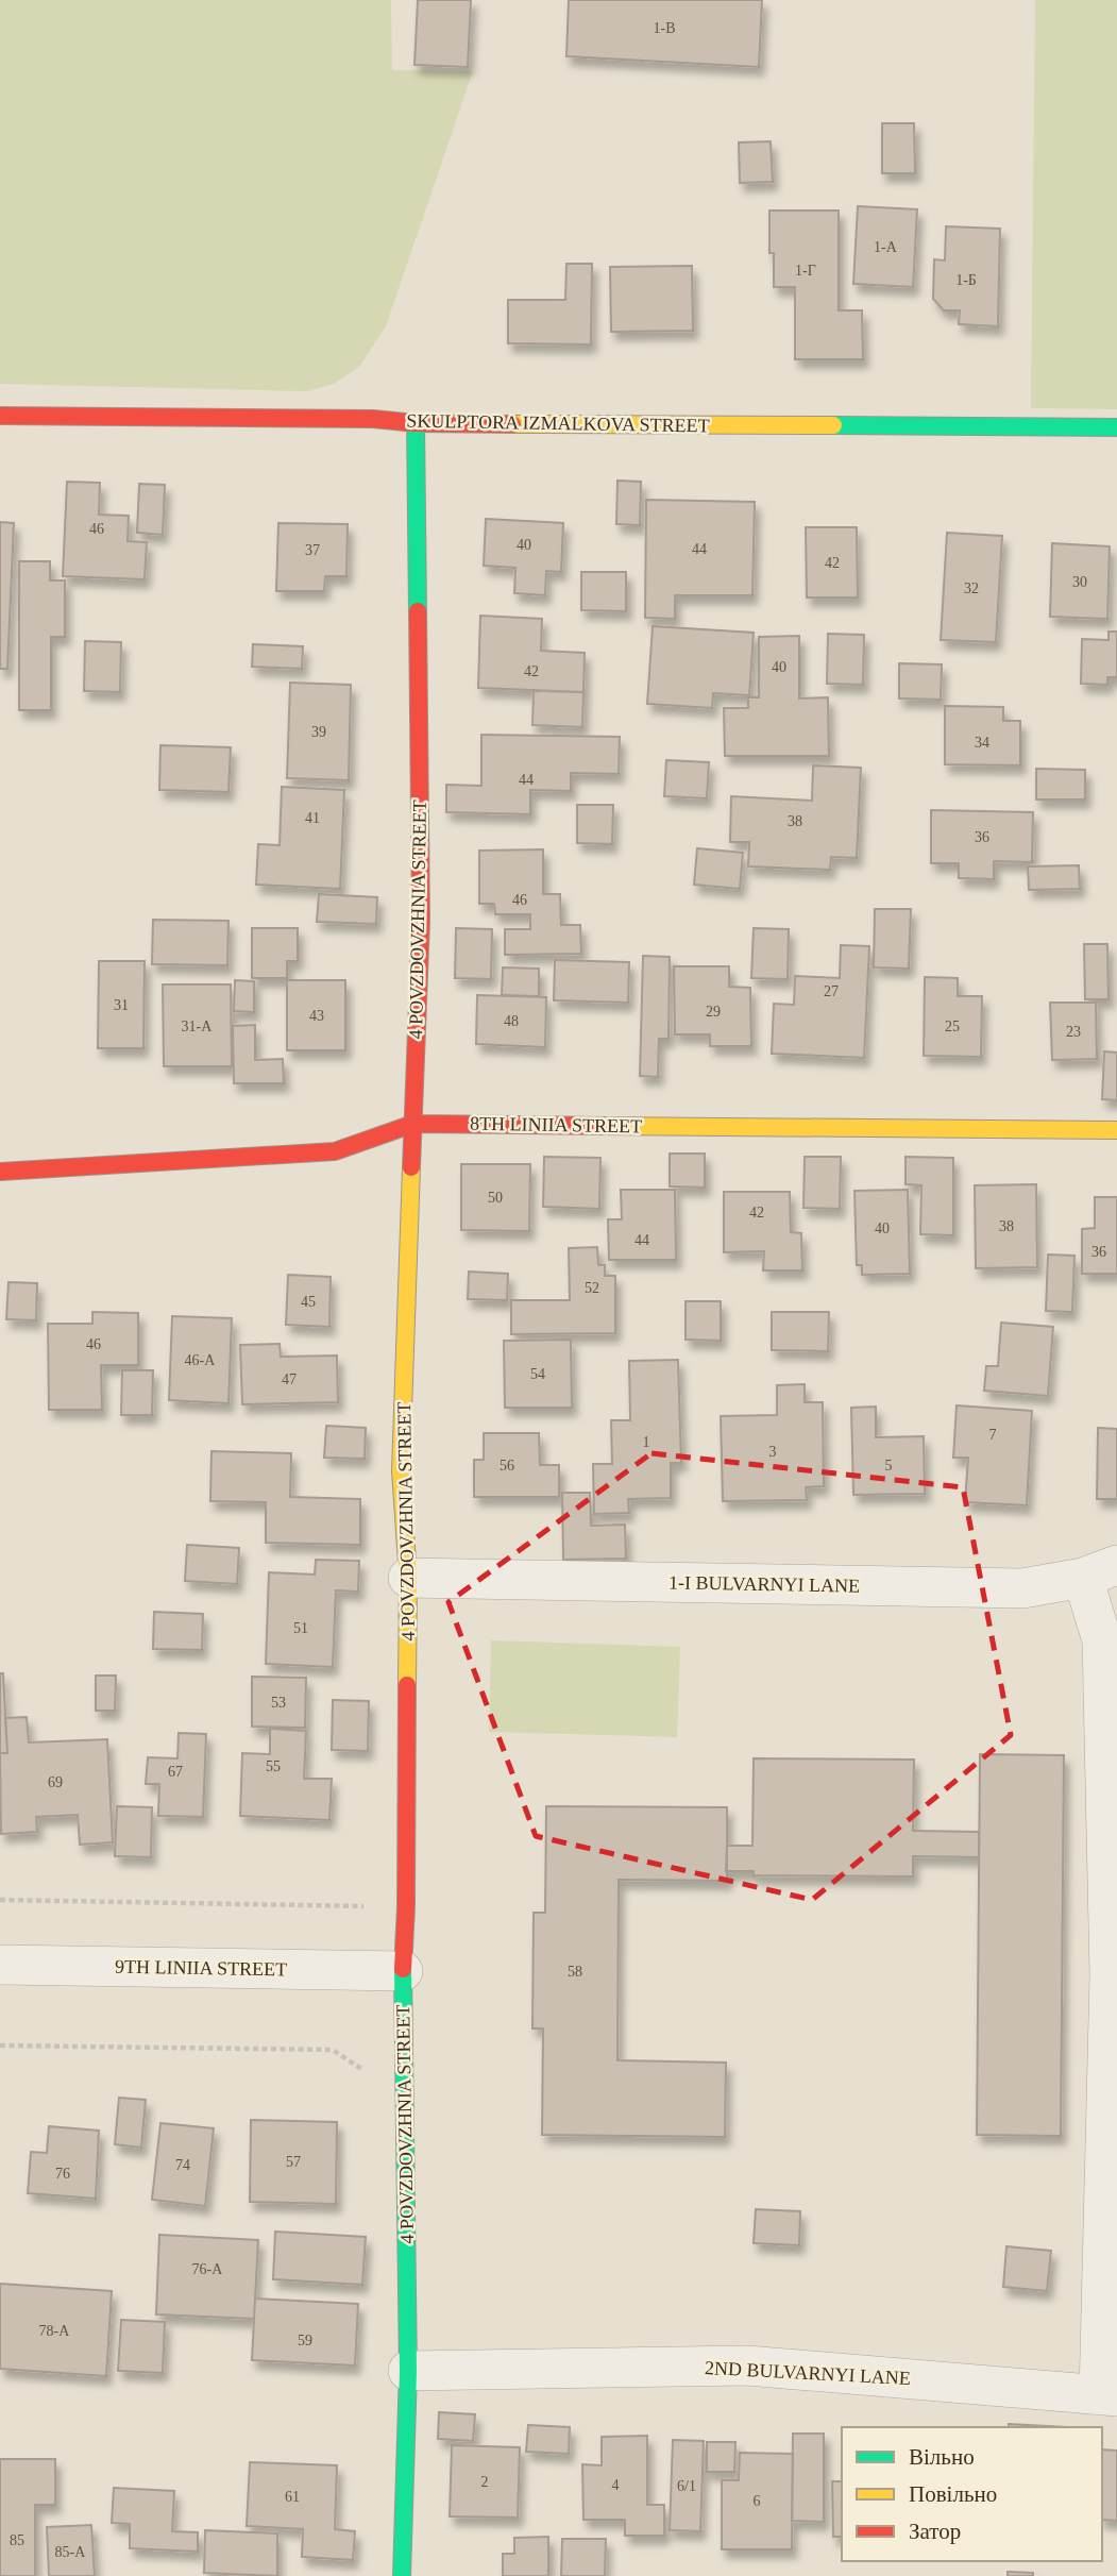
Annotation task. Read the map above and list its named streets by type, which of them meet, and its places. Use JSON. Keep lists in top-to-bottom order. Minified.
{"streets":{"street":["SKULPTORA IZMALKOVA STREET","4 POVZDOVZHNIA STREET","8TH LINIIA STREET","1-I BULVARNYI LANE","9TH LINIIA STREET","2ND BULVARNYI LANE"]},"crossings":[["SKULPTORA IZMALKOVA STREET","4 POVZDOVZHNIA STREET"],["4 POVZDOVZHNIA STREET","8TH LINIIA STREET"],["4 POVZDOVZHNIA STREET","1-I BULVARNYI LANE"],["4 POVZDOVZHNIA STREET","9TH LINIIA STREET"],["4 POVZDOVZHNIA STREET","2ND BULVARNYI LANE"]],"house_numbers":["1-В","1-А","1-Г","1-Б","46","40","44","37","42","30","32","40","42","39","34","44","41","38","36","46","27","31","29","43","48","31-А","25","23","50","42","38","40","44","36","52","45","46","46-А","54","47","7","1","3","56","5","51","53","55","67","69","58","57","74","76","76-А","78-А","59","2","4","6/1","61","6","85","85-А"],"legend":["Вільно","Повільно","Затор"]}
